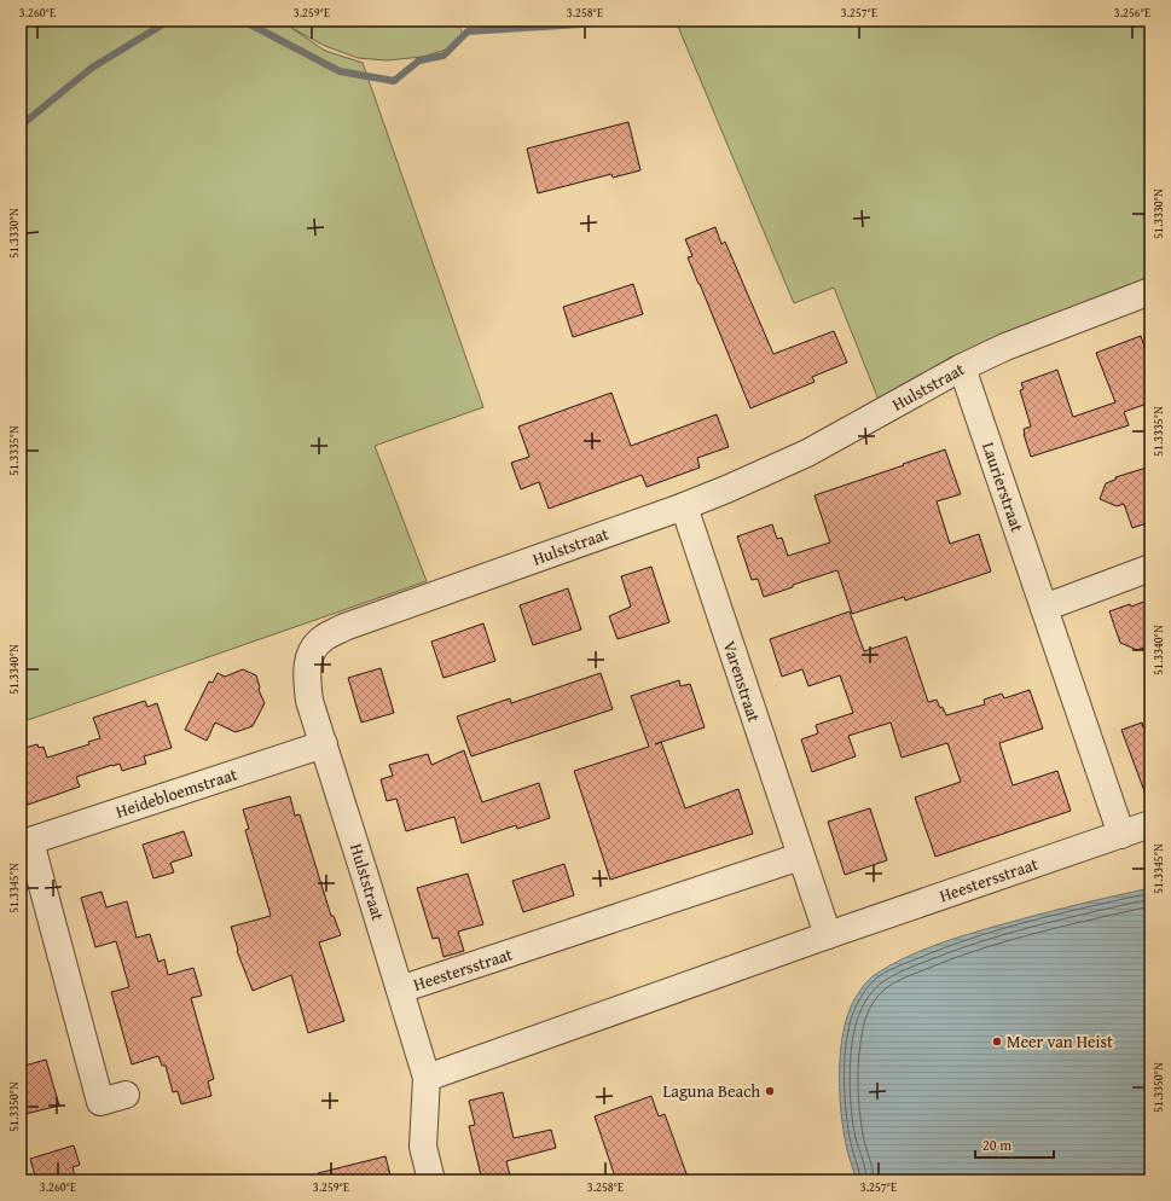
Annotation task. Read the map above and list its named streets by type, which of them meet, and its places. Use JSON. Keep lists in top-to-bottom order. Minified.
{"streets":{"street":["Hulststraat","Laurierstraat","Varenstraat","Heidebloemstraat","Heestersstraat"]},"crossings":[["Hulststraat","Laurierstraat"],["Hulststraat","Varenstraat"],["Hulststraat","Heidebloemstraat"],["Hulststraat","Heestersstraat"],["Laurierstraat","Heestersstraat"],["Varenstraat","Heestersstraat"]],"places":["Meer van Heist","Laguna Beach"],"scale_bar":"20 m","coordinates":["3.260°E","3.259°E","3.258°E","3.257°E","3.256°E","51.3330°N","51.3335°N","51.3340°N","51.3345°N","51.3350°N"]}
